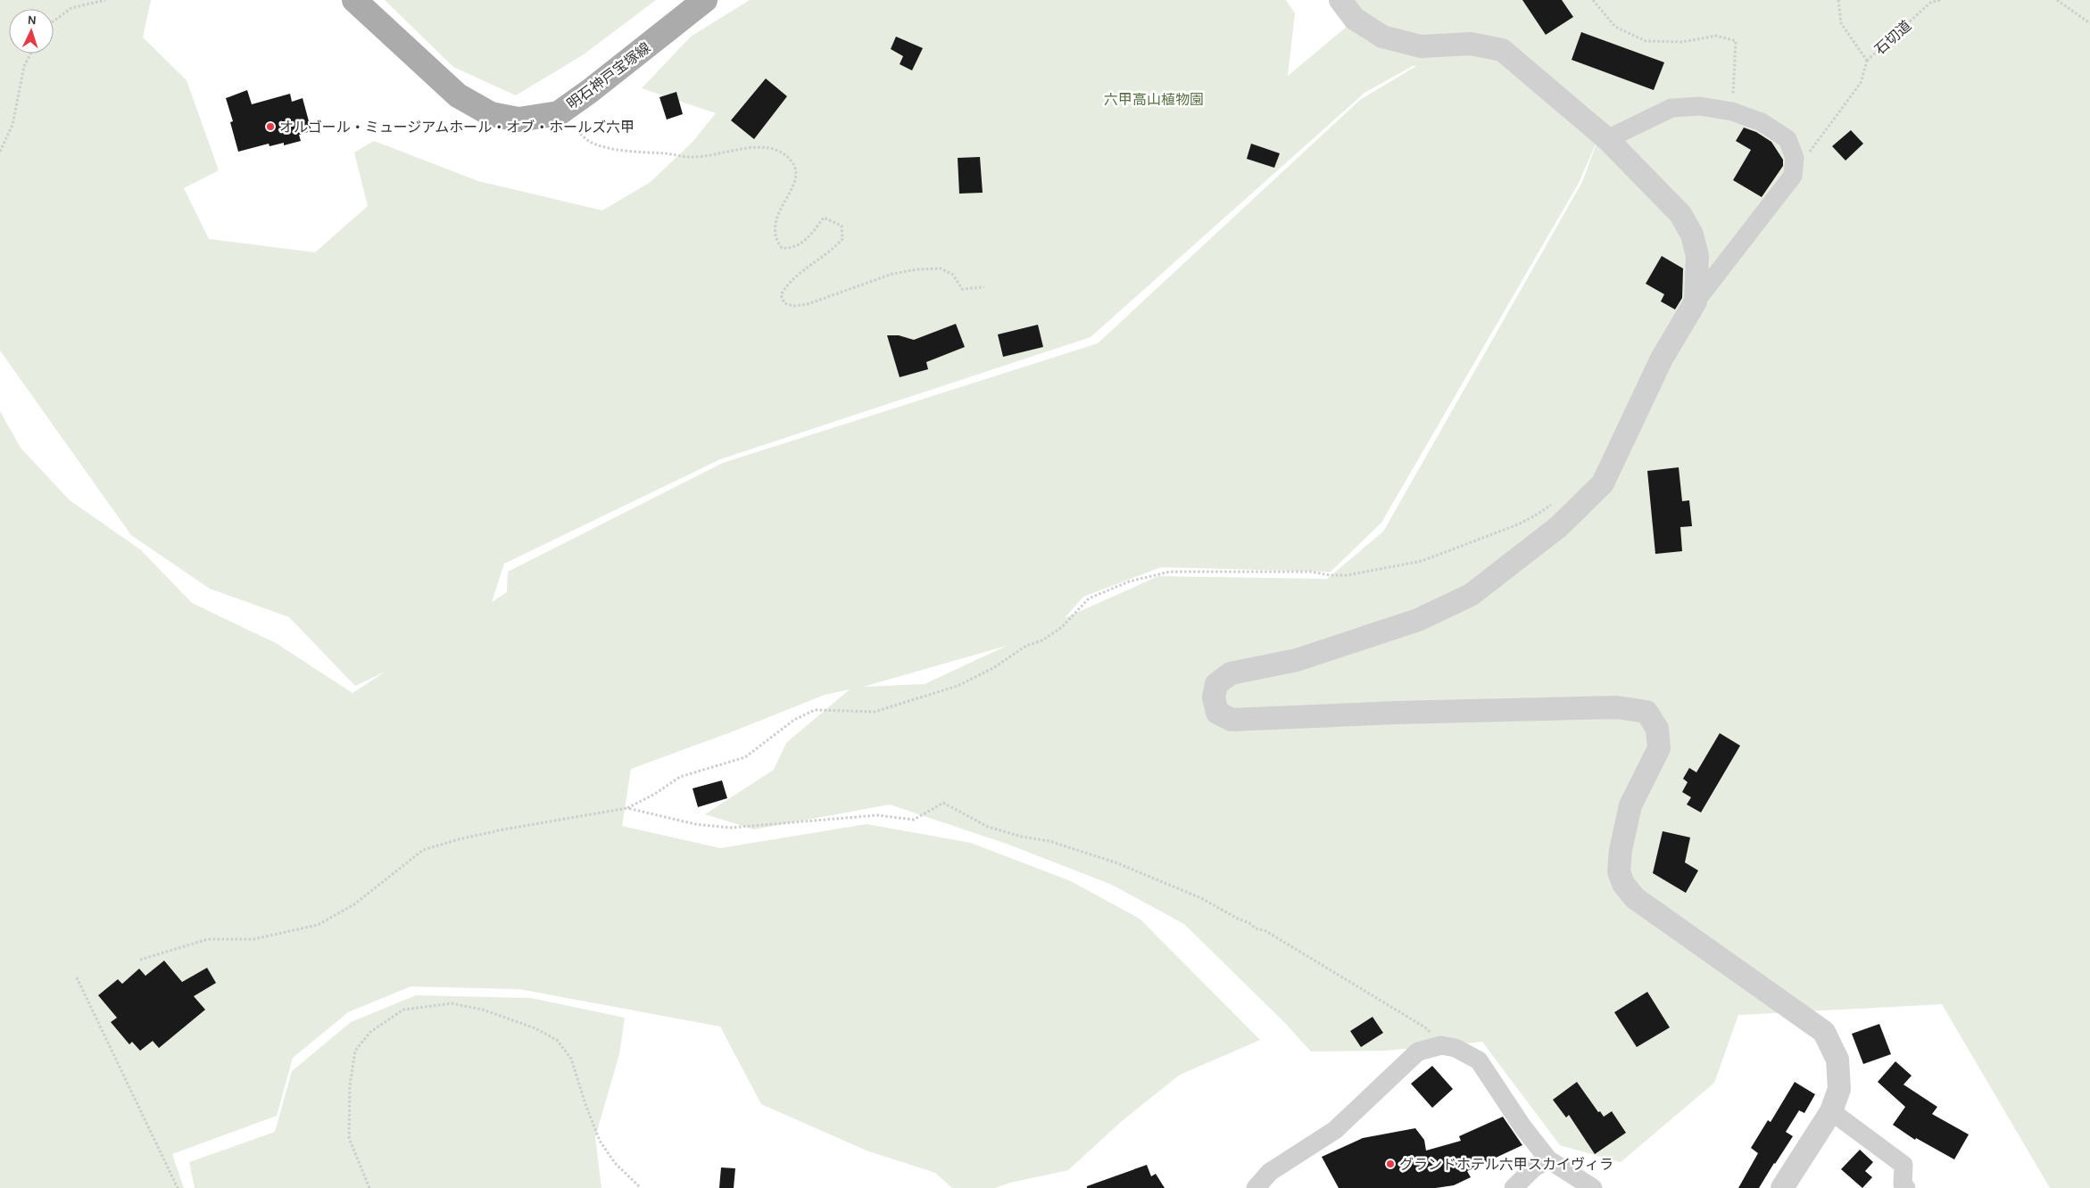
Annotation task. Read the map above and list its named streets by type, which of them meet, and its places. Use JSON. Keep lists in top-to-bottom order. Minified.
{"streets":{"main road":["明石神戸宝塚線"],"path":["石切道"]},"parks":["六甲高山植物園"],"places":["オルゴール・ミュージアムホール・オブ・ホールズ六甲","グランドホテル六甲スカイヴィラ"],"north":"top"}
